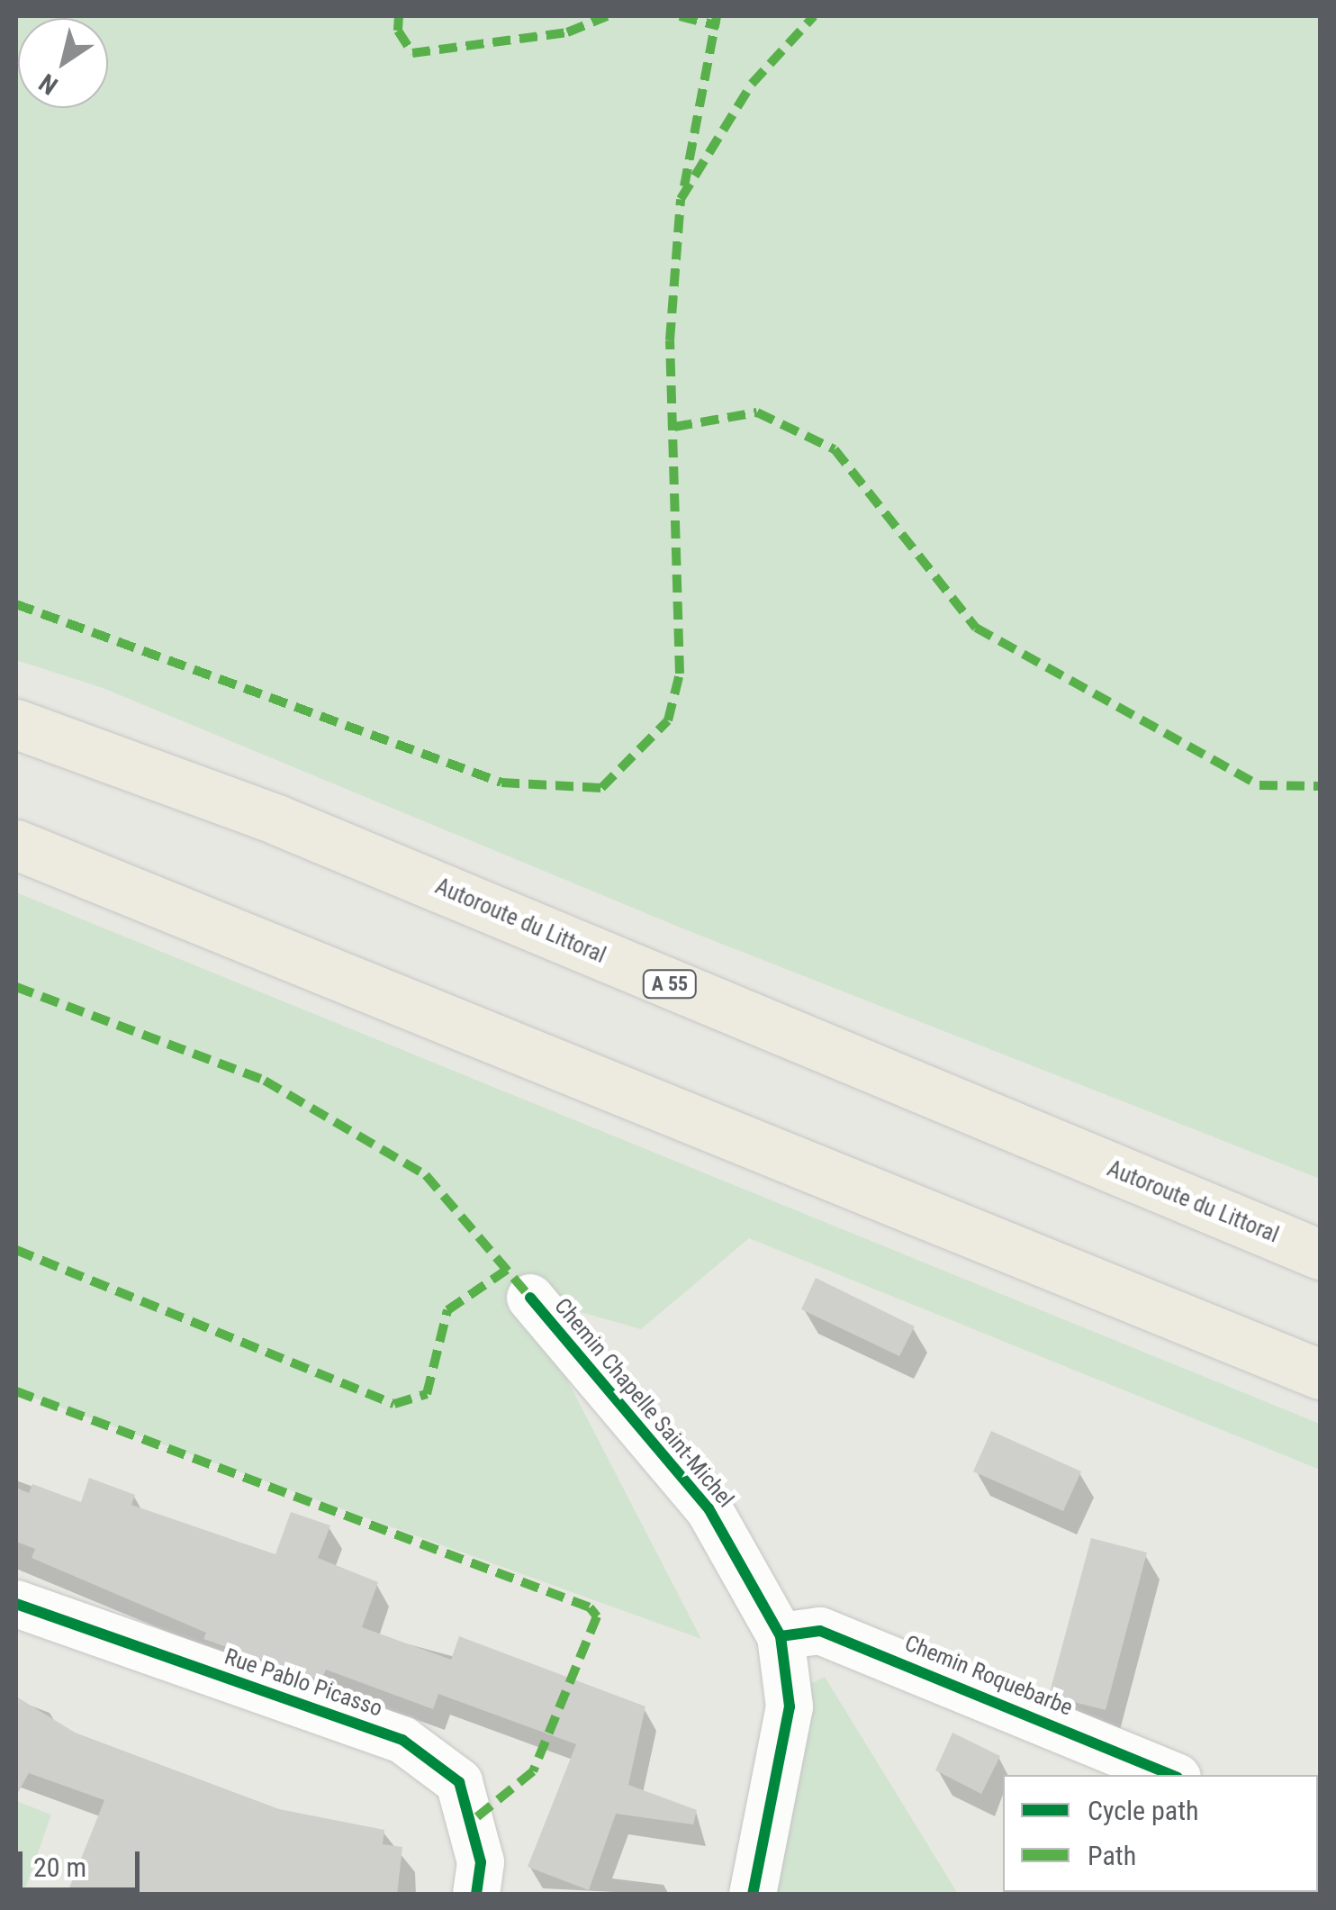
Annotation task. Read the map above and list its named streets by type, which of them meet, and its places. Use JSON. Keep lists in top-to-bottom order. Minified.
{"streets":{"highway":["Autoroute du Littoral","A 55"],"street":["Chemin Chapelle Saint-Michel","Chemin Roquebarbe","Rue Pablo Picasso"]},"crossings":[["Chemin Chapelle Saint-Michel","Chemin Roquebarbe"]],"legend":["Cycle path","Path"],"scale_bar":"20 m","north":"bottom left"}
